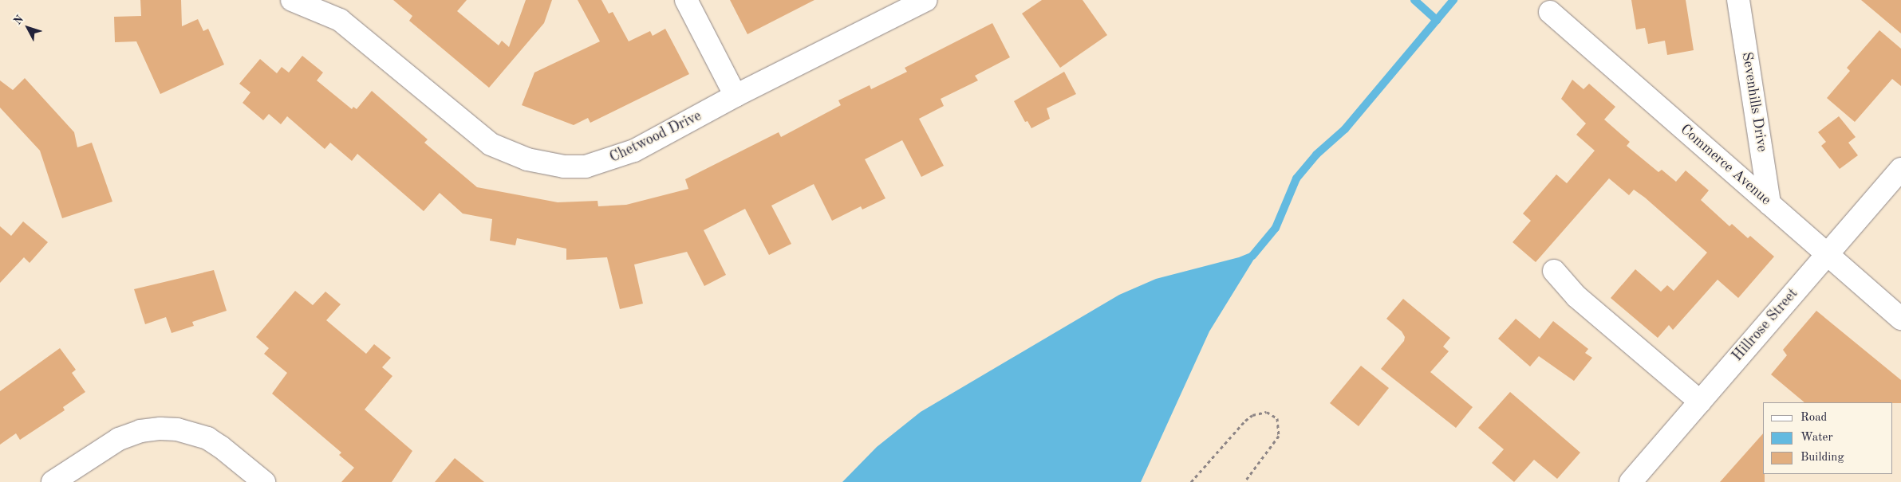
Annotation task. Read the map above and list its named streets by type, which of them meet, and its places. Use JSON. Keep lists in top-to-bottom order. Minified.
{"streets":{"street":["Sevenhills Drive","Chetwood Drive","Commerce Avenue","Hillrose Street"]},"crossings":[["Sevenhills Drive","Commerce Avenue"],["Commerce Avenue","Hillrose Street"]],"legend":["Road","Water","Building"],"north":"top left"}
